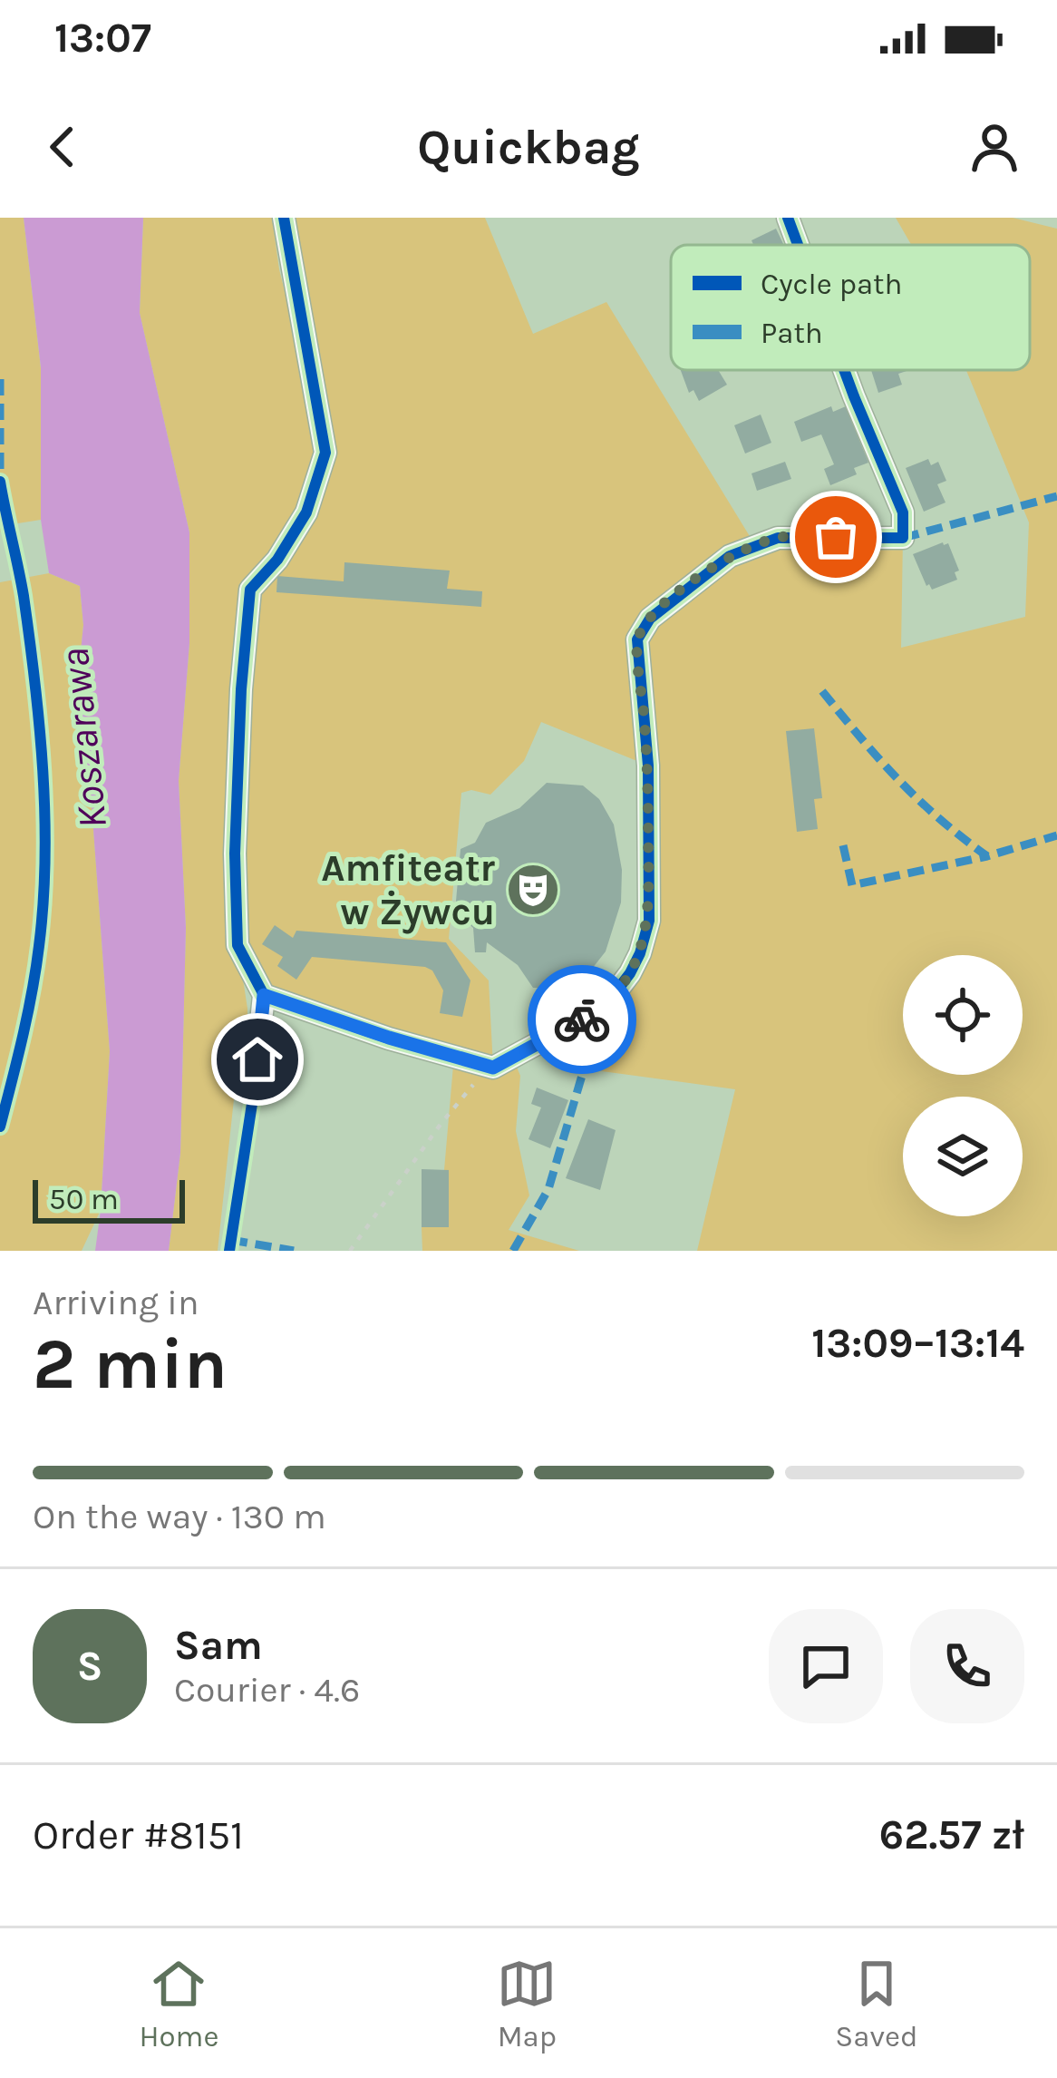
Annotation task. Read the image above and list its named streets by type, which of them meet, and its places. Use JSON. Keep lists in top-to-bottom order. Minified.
{"water":["Koszarawa"],"places":{"theatre":["Amfiteatr w Żywcu"]},"legend":["Cycle path","Path"],"scale_bar":"50 m","page":{"status":"13:07","header":"Quickbag","scale":"50 m","heading":["2 min","Arriving in","13:09–13:14"],"panel":["Sam","Courier · 4.6","Order #8151","62.57 zł"],"bar":"On the way · 130 m","round":"S","tabs":["Home","Map","Saved"]}}
